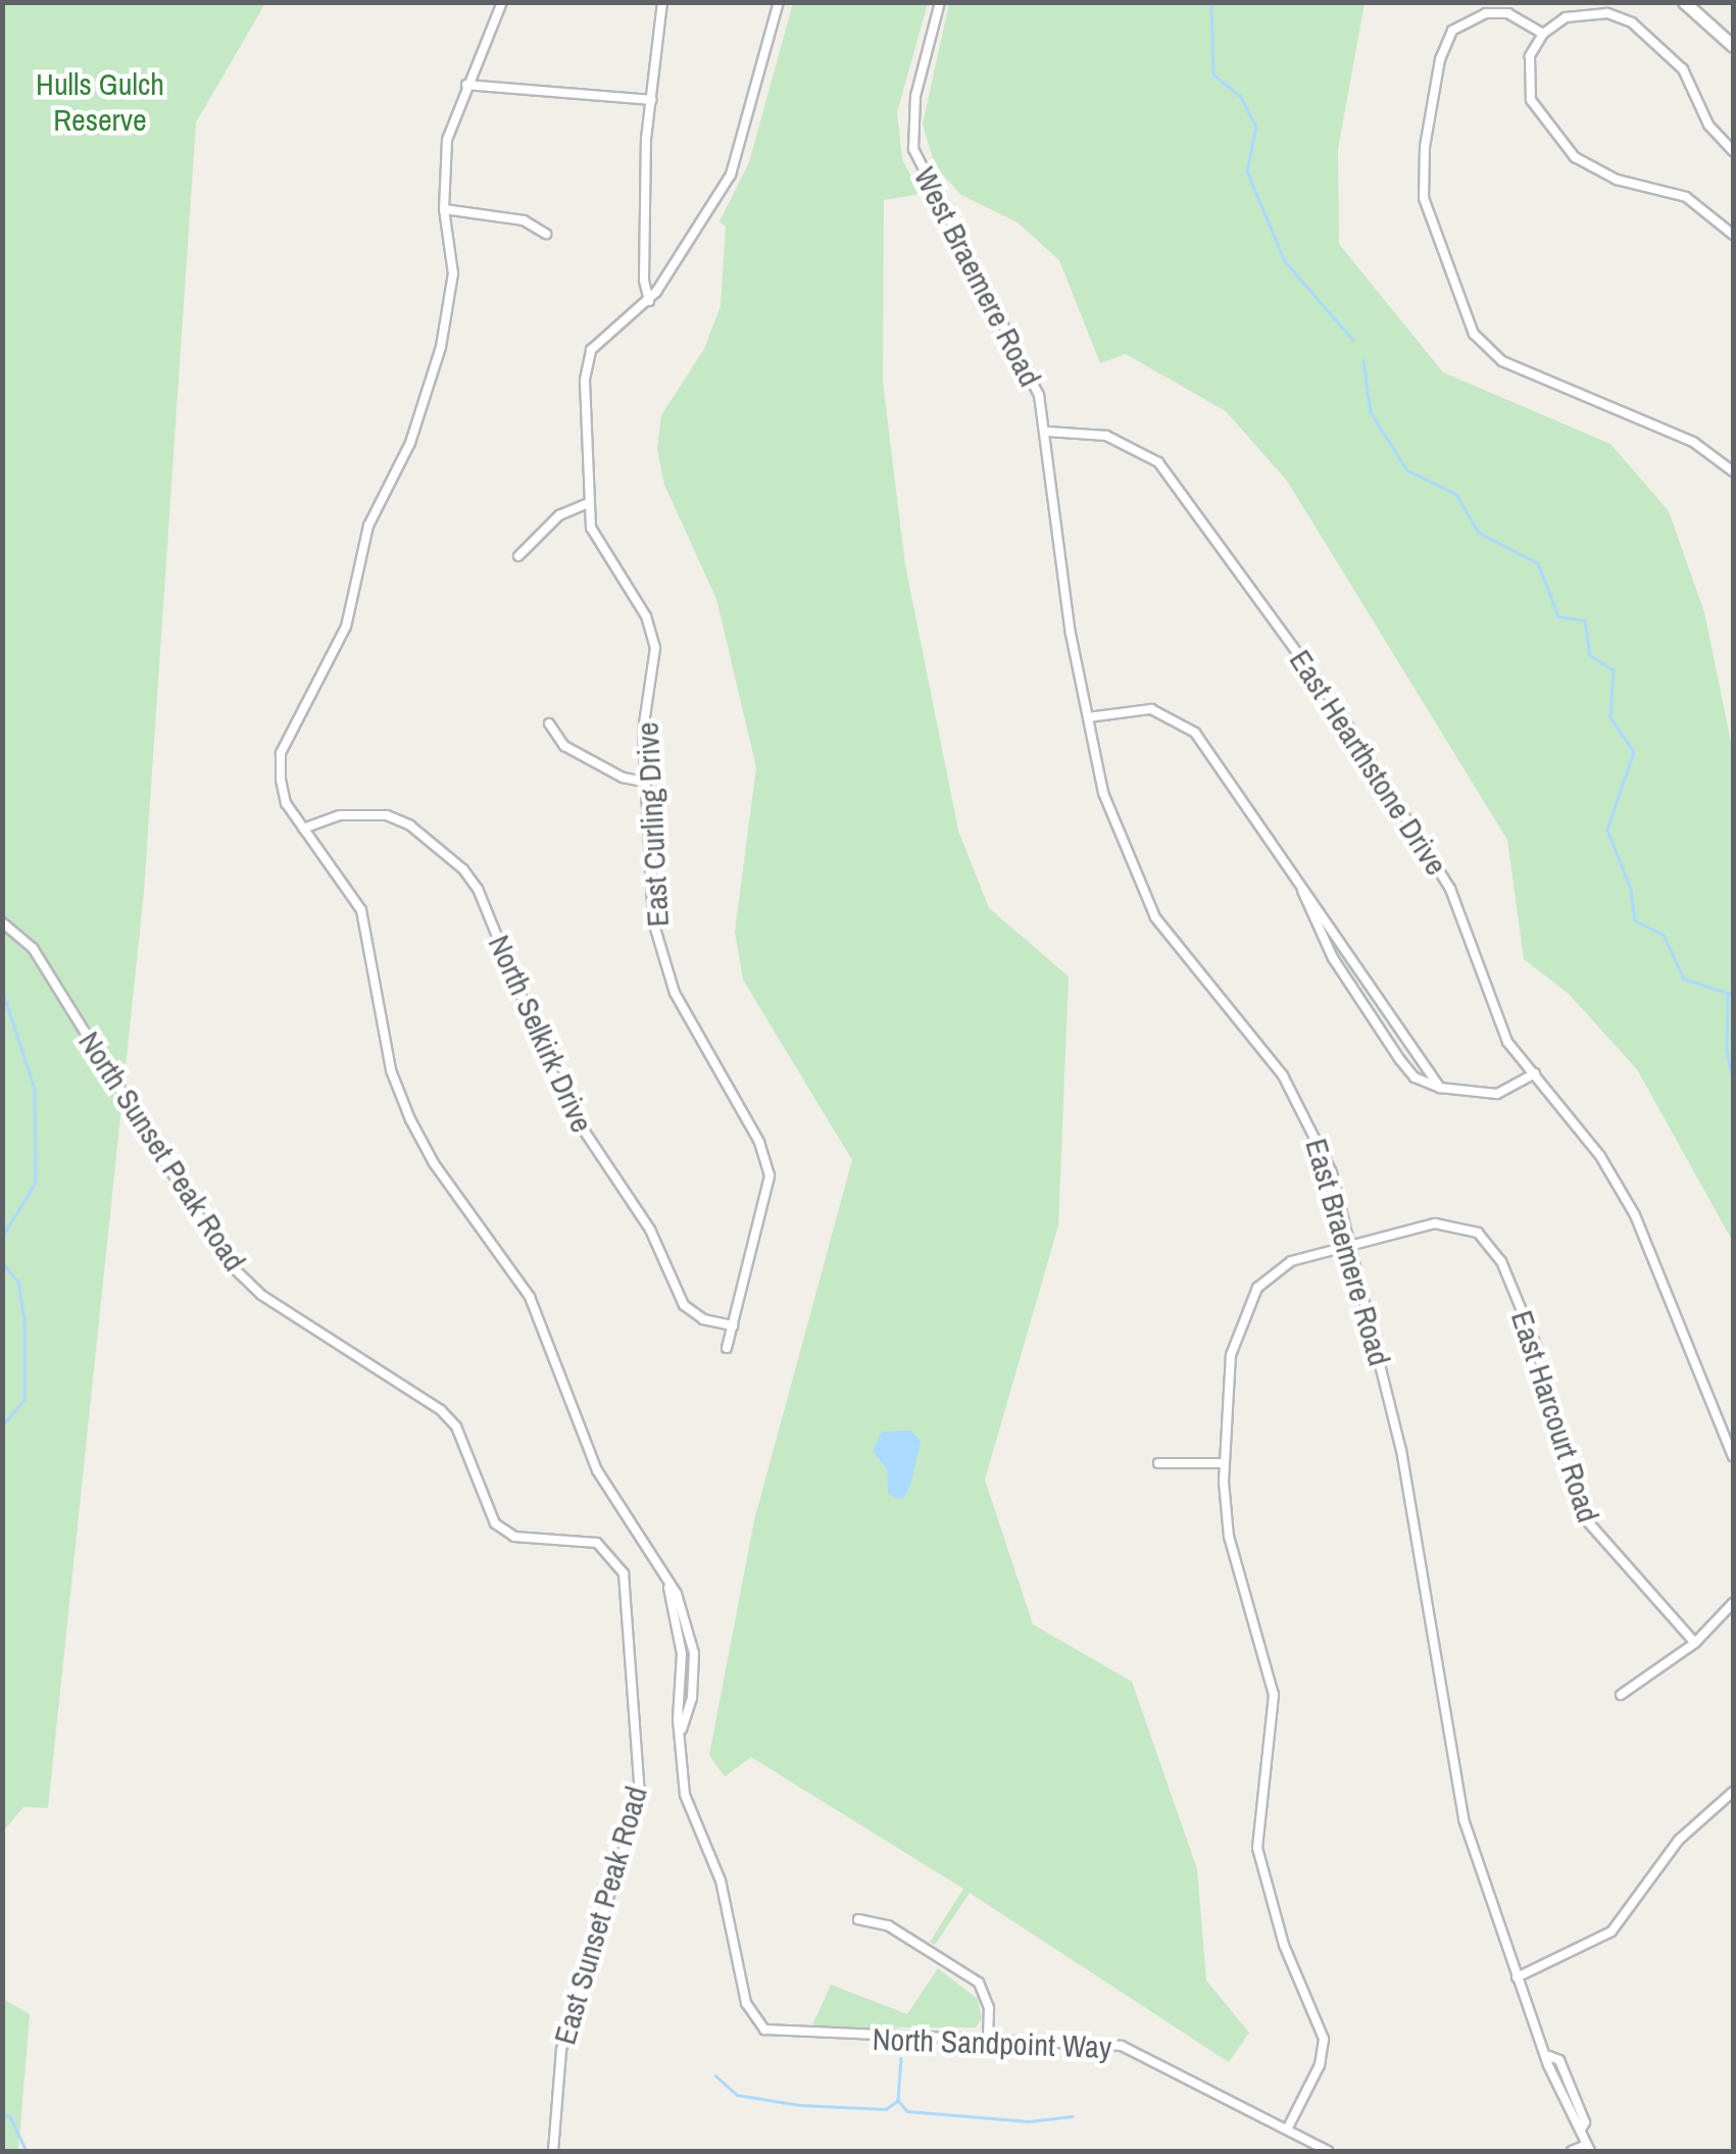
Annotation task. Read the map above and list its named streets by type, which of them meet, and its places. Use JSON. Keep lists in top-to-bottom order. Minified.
{"streets":{"street":["West Braemere Road","East Hearthstone Drive","East Curling Drive","North Selkirk Drive","North Sunset Peak Road","East Braemere Road","East Harcourt Road","East Sunset Peak Road","North Sandpoint Way"]},"crossings":[["West Braemere Road","East Hearthstone Drive"],["West Braemere Road","East Braemere Road"],["East Hearthstone Drive","East Braemere Road"],["East Curling Drive","North Selkirk Drive"],["North Selkirk Drive","North Sandpoint Way"],["North Sunset Peak Road","East Sunset Peak Road"],["East Braemere Road","East Harcourt Road"],["East Harcourt Road","North Sandpoint Way"]],"parks":["Hulls Gulch Reserve"]}
